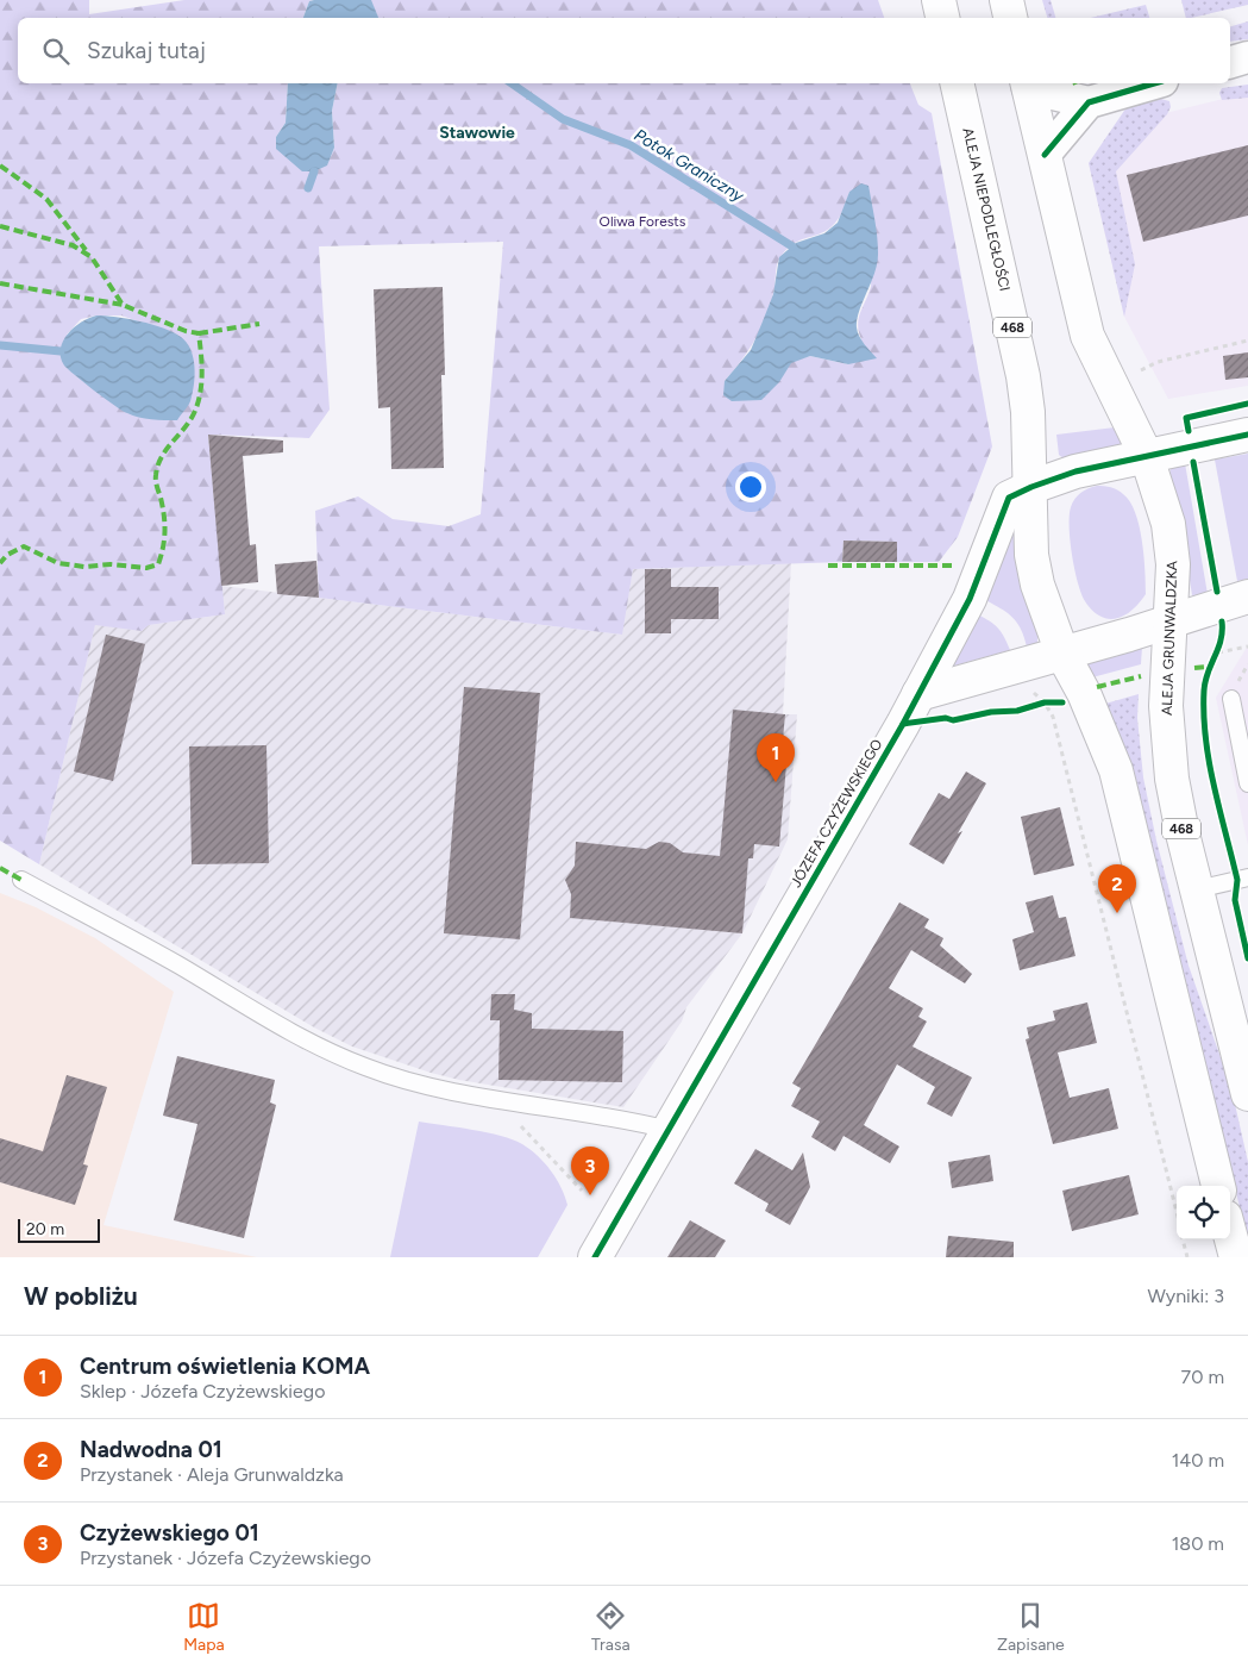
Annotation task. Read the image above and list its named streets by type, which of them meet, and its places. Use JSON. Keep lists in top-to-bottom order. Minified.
{"streets":{"main road":["ALEJA NIEPODLEGŁOŚCI","468","ALEJA GRUNWALDZKA","JÓZEFA CZYŻEWSKIEGO"]},"crossings":[["ALEJA NIEPODLEGŁOŚCI","468"],["ALEJA NIEPODLEGŁOŚCI","JÓZEFA CZYŻEWSKIEGO"],["468","ALEJA GRUNWALDZKA"],["468","JÓZEFA CZYŻEWSKIEGO"],["ALEJA GRUNWALDZKA","JÓZEFA CZYŻEWSKIEGO"]],"districts":["Stawowie"],"water":["Potok Graniczny"],"parks":["Oliwa Forests"],"scale_bar":"20 m","page":{"search":"Szukaj tutaj","pins":["1","2","3"],"scale":"20 m","heading":["W pobliżu","Wyniki: 3"],"list":[{"mark":"1","name":"Centrum oświetlenia KOMA","note":"Sklep · Józefa Czyżewskiego","value":"70 m"},{"mark":"2","name":"Nadwodna 01","note":"Przystanek · Aleja Grunwaldzka","value":"140 m"},{"mark":"3","name":"Czyżewskiego 01","note":"Przystanek · Józefa Czyżewskiego","value":"180 m"}],"nav":["Mapa","Trasa","Zapisane"]}}
